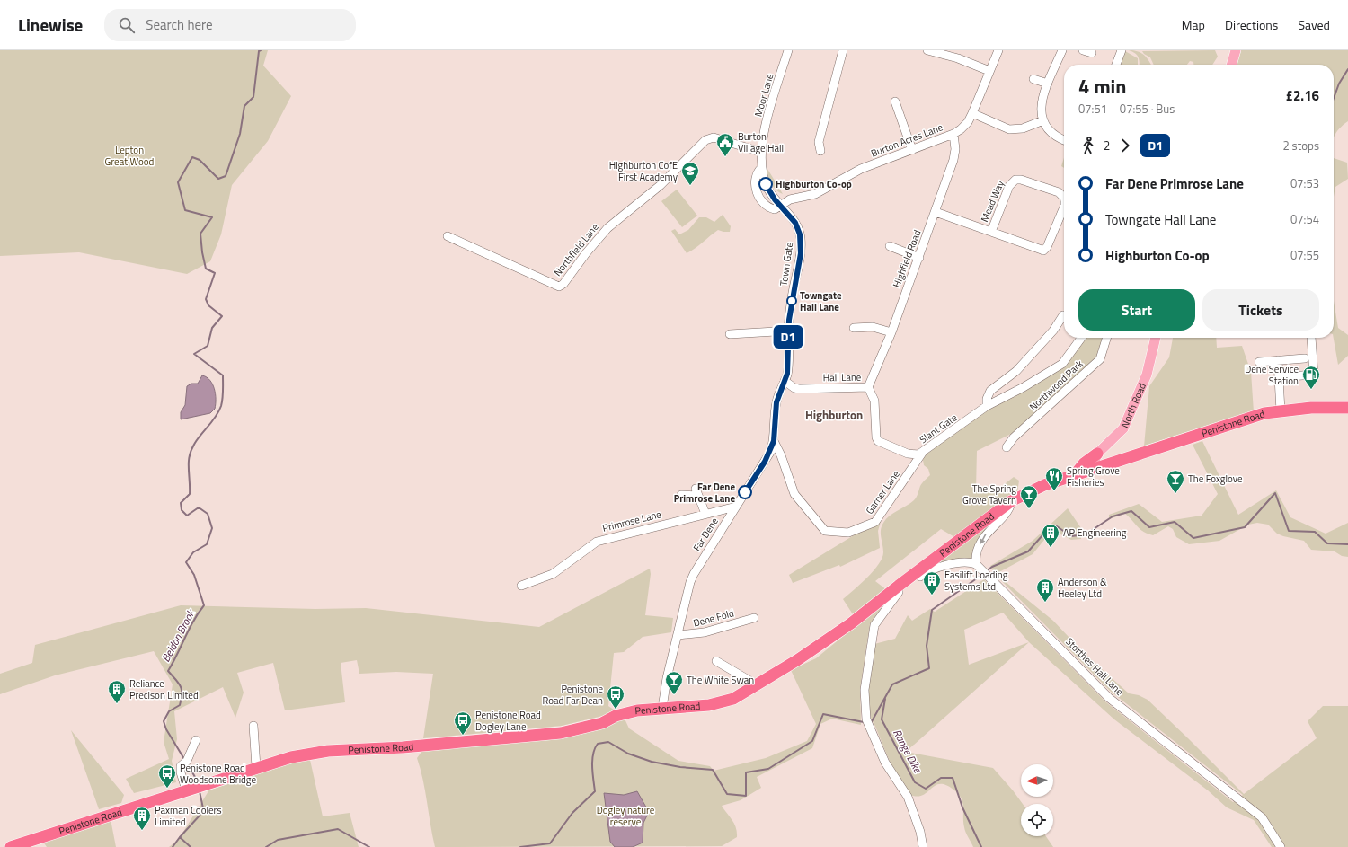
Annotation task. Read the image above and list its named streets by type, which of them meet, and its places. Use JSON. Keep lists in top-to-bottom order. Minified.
{"streets":{"highway":["Penistone Road"],"main road":["North Road"],"street":["Moor Lane","Burton Acres Lane","Mead Way","Northfield Lane","Highfield Road","Town Gate","Hall Lane","Northwood Park","Slant Gate","Garner Lane","Primrose Lane","Far Dene","Dene Fold","Storthes Hall Lane"]},"crossings":[["Moor Lane","Burton Acres Lane"],["Moor Lane","Northfield Lane"],["Moor Lane","Town Gate"],["Burton Acres Lane","Highfield Road"],["Burton Acres Lane","Town Gate"],["Highfield Road","Hall Lane"],["Town Gate","Hall Lane"],["Town Gate","Far Dene"],["Hall Lane","Slant Gate"],["Hall Lane","Far Dene"],["Penistone Road","Far Dene"],["Slant Gate","Garner Lane"],["Garner Lane","Far Dene"],["Primrose Lane","Far Dene"],["Far Dene","Dene Fold"]],"districts":["Highburton"],"water":["Beldon Brook","Range Dike"],"parks":["Lepton Great Wood","Dogley nature reserve"],"places":{"public building":["Burton Village Hall"],"other":["Highburton Co-op","Towngate Hall Lane","Far Dene Primrose Lane"],"school or university":["Highburton CofE First Academy"],"fuel station":["Dene Service Station"],"restaurant":["Spring Grove Fisheries"],"bar":["The Foxglove","The Spring Grove Tavern","The White Swan"],"building":["AP Engineering","Easilift Loading Systems Ltd","Anderson & Heeley Ltd","Reliance Precison Limited","Paxman Coolers Limited"],"bus stop":["Penistone Road Far Dean","Penistone Road Dogley Lane","Penistone Road Woodsome Bridge"]},"lines":["bus line D1"],"north":"left","page":{"header":"Linewise","search":"Search here","nav":["Map","Directions","Saved"],"on_map":"D1","heading":["4 min","07:51 – 07:55 · Bus","£2.16"],"legs":["2","D1","2 stops"],"list":[{"name":"Far Dene Primrose Lane","value":"07:53"},{"name":"Towngate Hall Lane","value":"07:54"},{"name":"Highburton Co-op","value":"07:55"}],"buttons":["Start","Tickets"]}}
